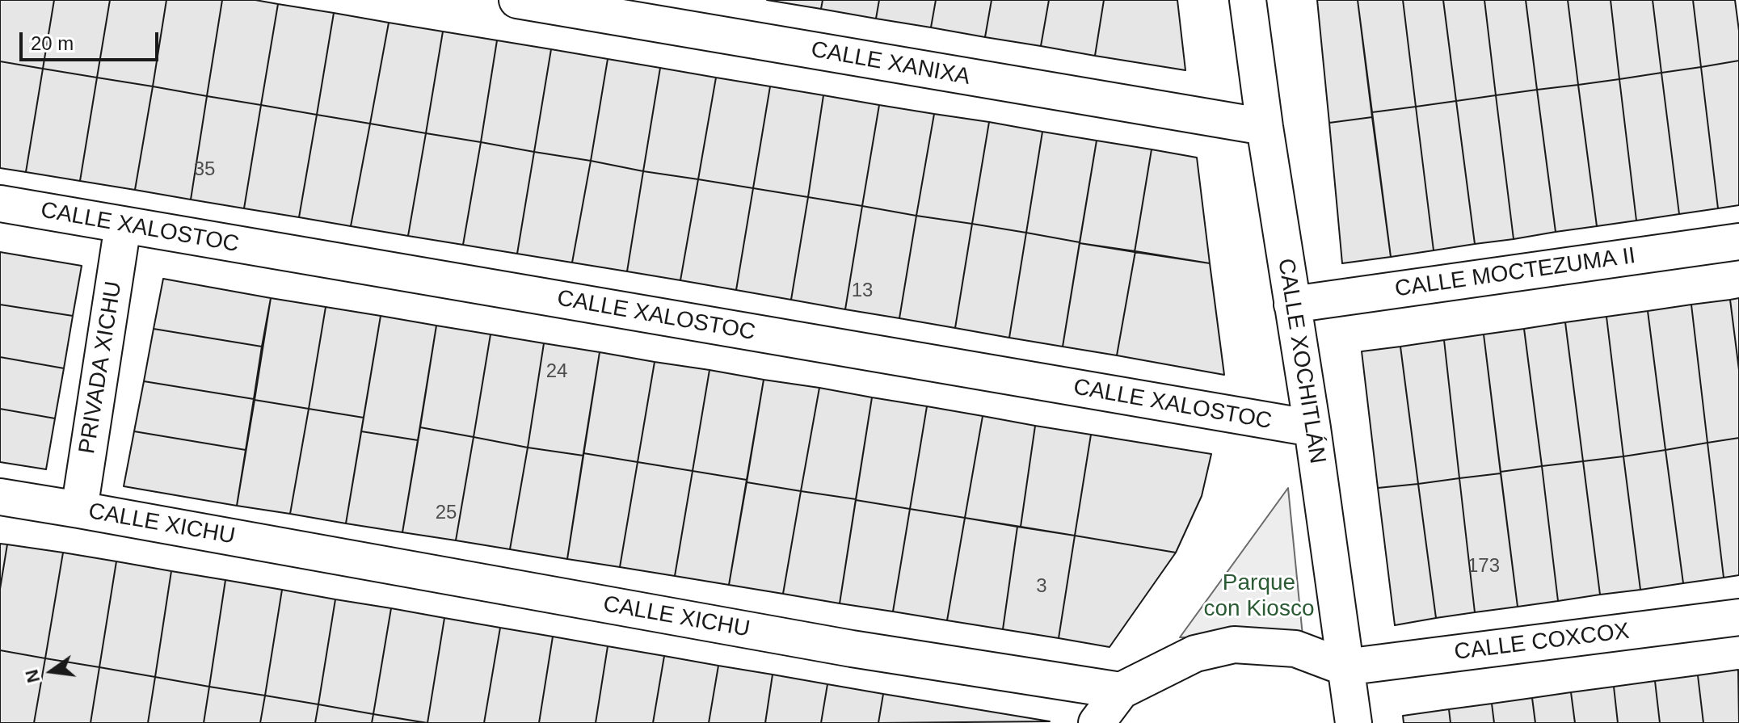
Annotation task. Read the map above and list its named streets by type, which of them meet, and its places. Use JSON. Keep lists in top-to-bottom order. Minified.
{"streets":{"street":["CALLE XANIXA","CALLE XALOSTOC","CALLE MOCTEZUMA II","CALLE XOCHITLÁN","PRIVADA XICHU","CALLE XICHU","CALLE COXCOX"]},"crossings":[["CALLE XANIXA","CALLE XOCHITLÁN"],["CALLE XALOSTOC","CALLE XOCHITLÁN"],["CALLE XALOSTOC","PRIVADA XICHU"],["CALLE MOCTEZUMA II","CALLE XOCHITLÁN"],["CALLE XOCHITLÁN","CALLE COXCOX"],["PRIVADA XICHU","CALLE XICHU"]],"parks":["Parque con Kiosco"],"house_numbers":["35","13","24","25","173","3"],"scale_bar":"20 m","north":"left"}
